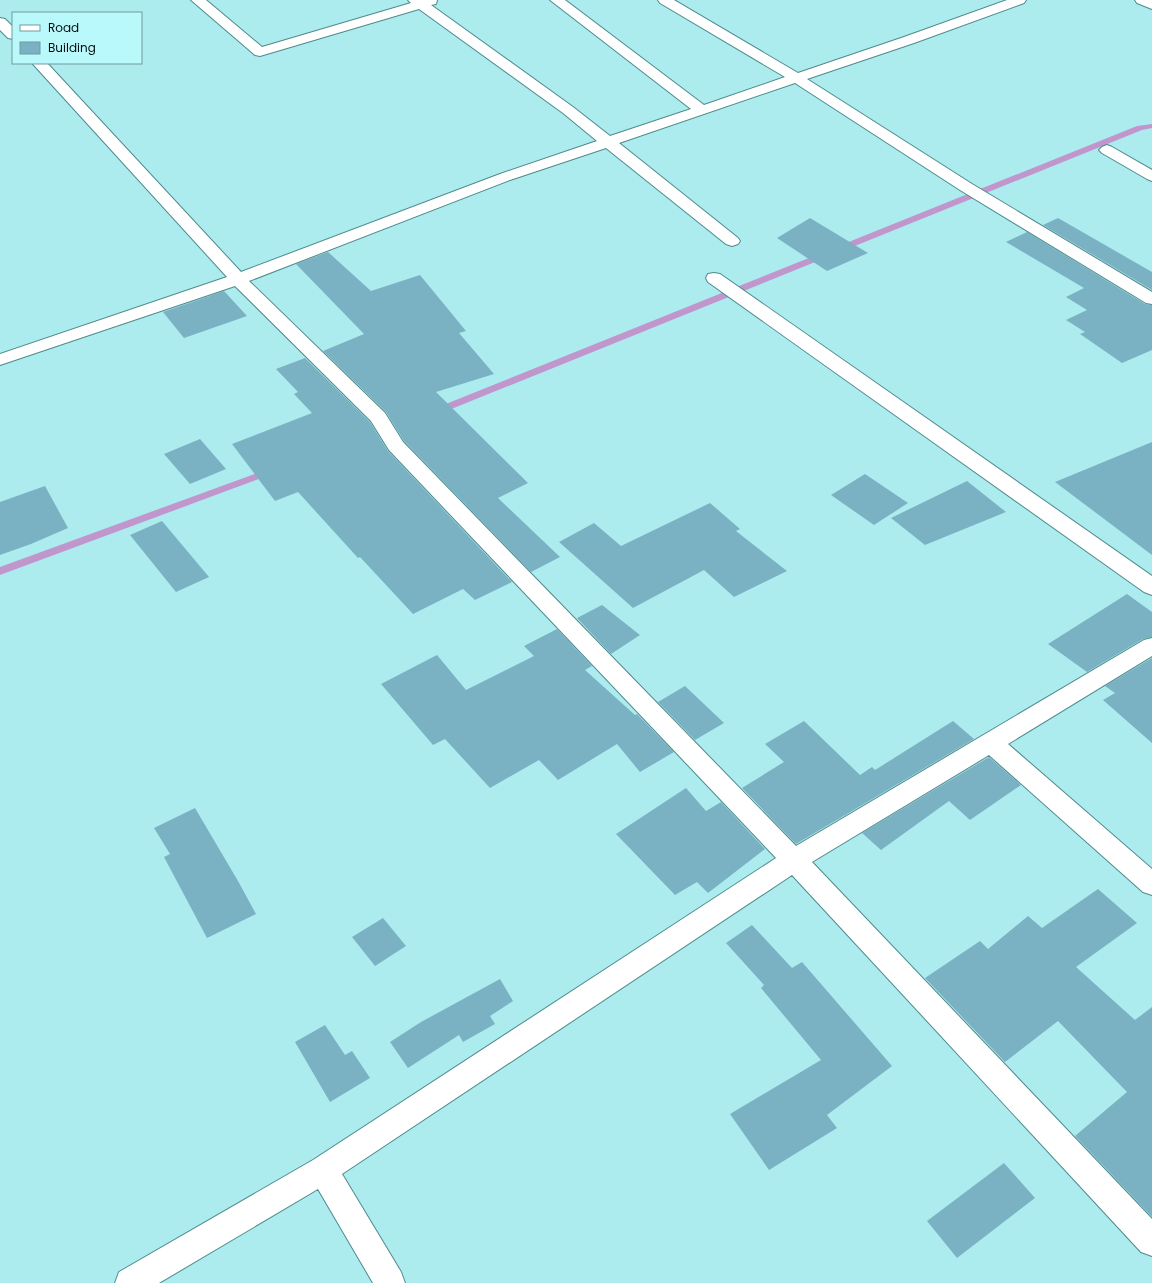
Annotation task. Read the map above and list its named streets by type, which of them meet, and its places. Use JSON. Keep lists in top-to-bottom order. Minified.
{"legend":["Road","Building"]}
